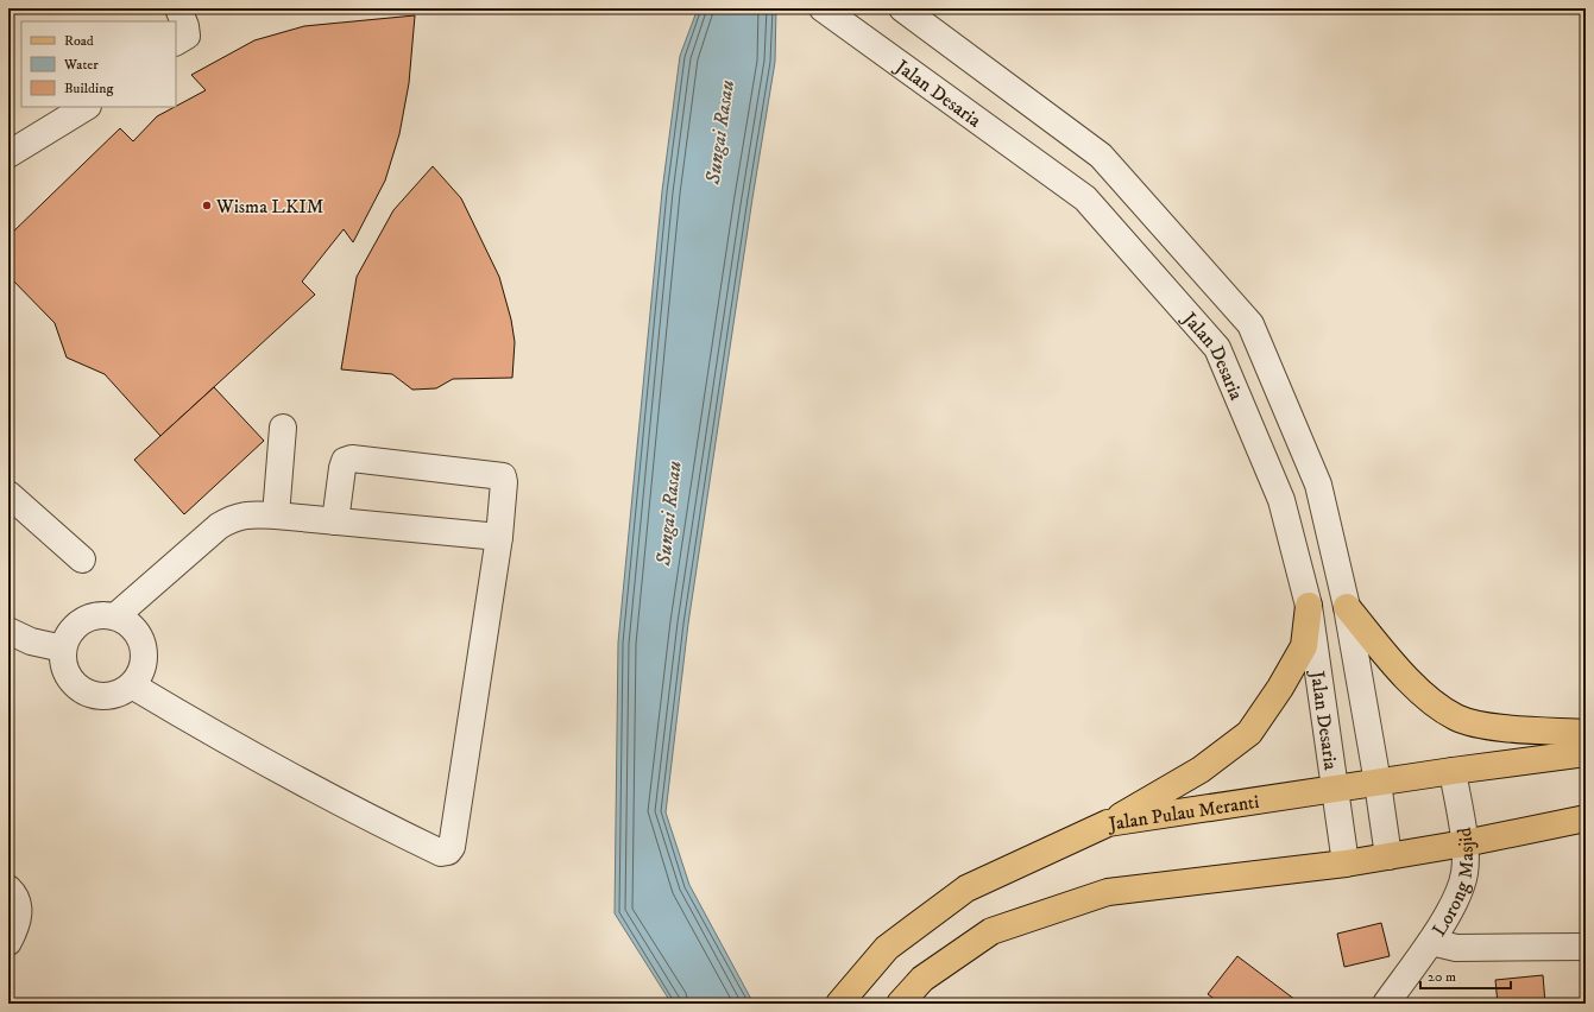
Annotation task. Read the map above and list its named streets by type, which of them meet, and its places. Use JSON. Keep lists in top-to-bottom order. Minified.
{"streets":{"main road":["Jalan Pulau Meranti"],"street":["Jalan Desaria","Lorong Masjid"]},"crossings":[["Jalan Desaria","Jalan Pulau Meranti"],["Jalan Pulau Meranti","Lorong Masjid"]],"water":["Sungai Rasau"],"places":["Wisma LKIM"],"legend":["Road","Water","Building"],"scale_bar":"20 m"}
